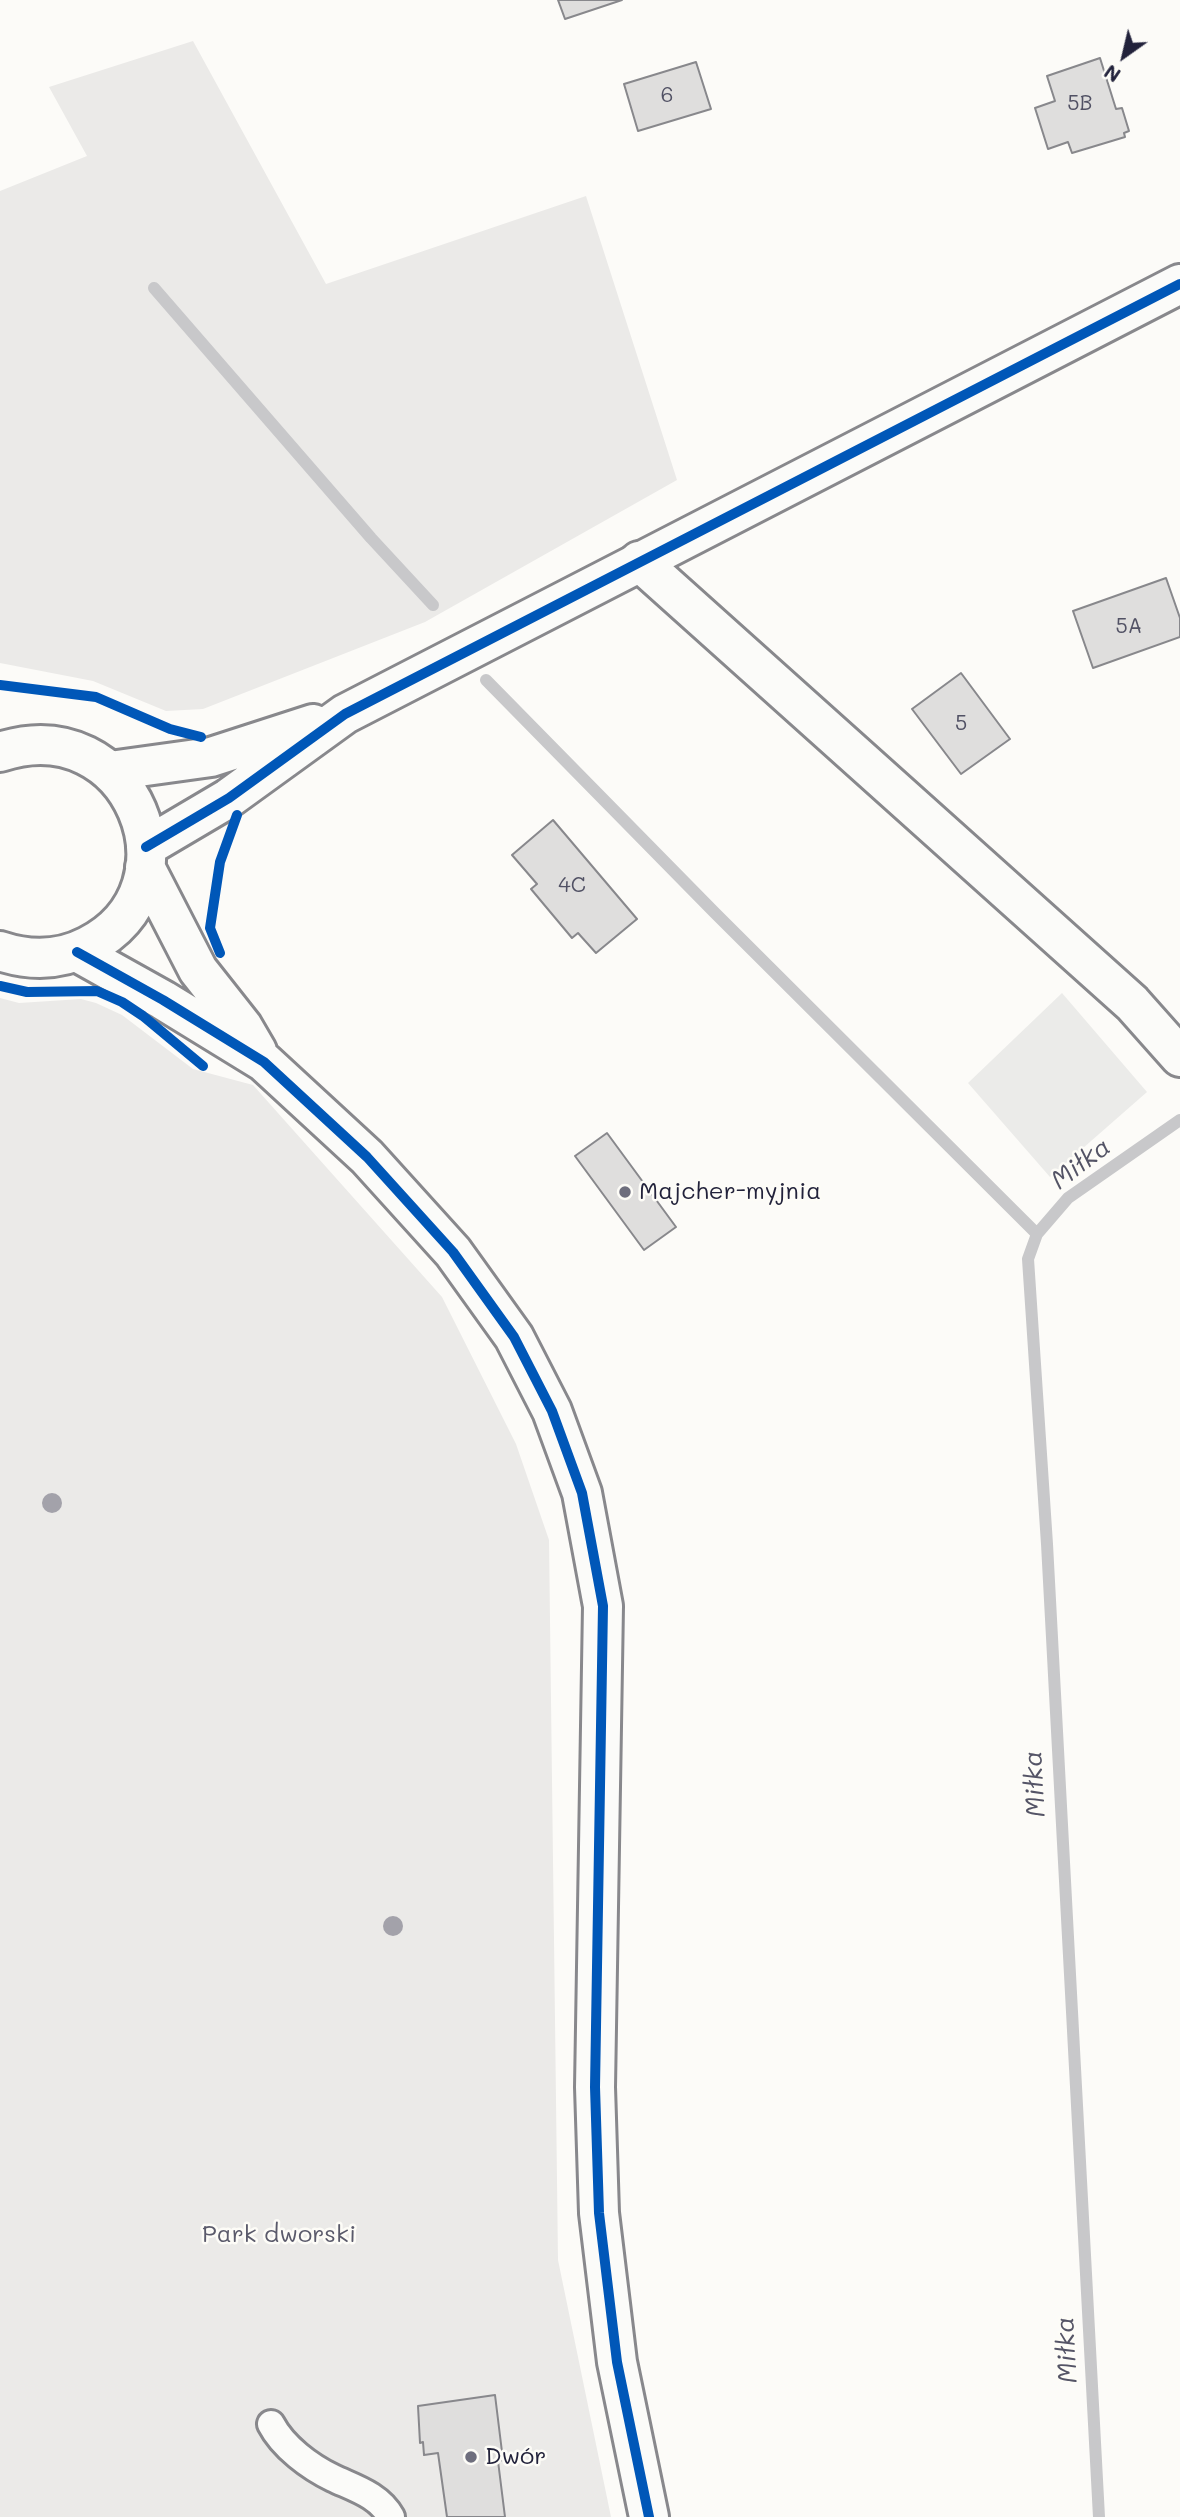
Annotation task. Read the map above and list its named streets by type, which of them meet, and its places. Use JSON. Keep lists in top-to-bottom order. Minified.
{"water":["Miłka"],"parks":["Park dworski"],"places":["Majcher-myjnia","Dwór"],"house_numbers":["6","5B","5A","5","4C"],"north":"bottom left"}
